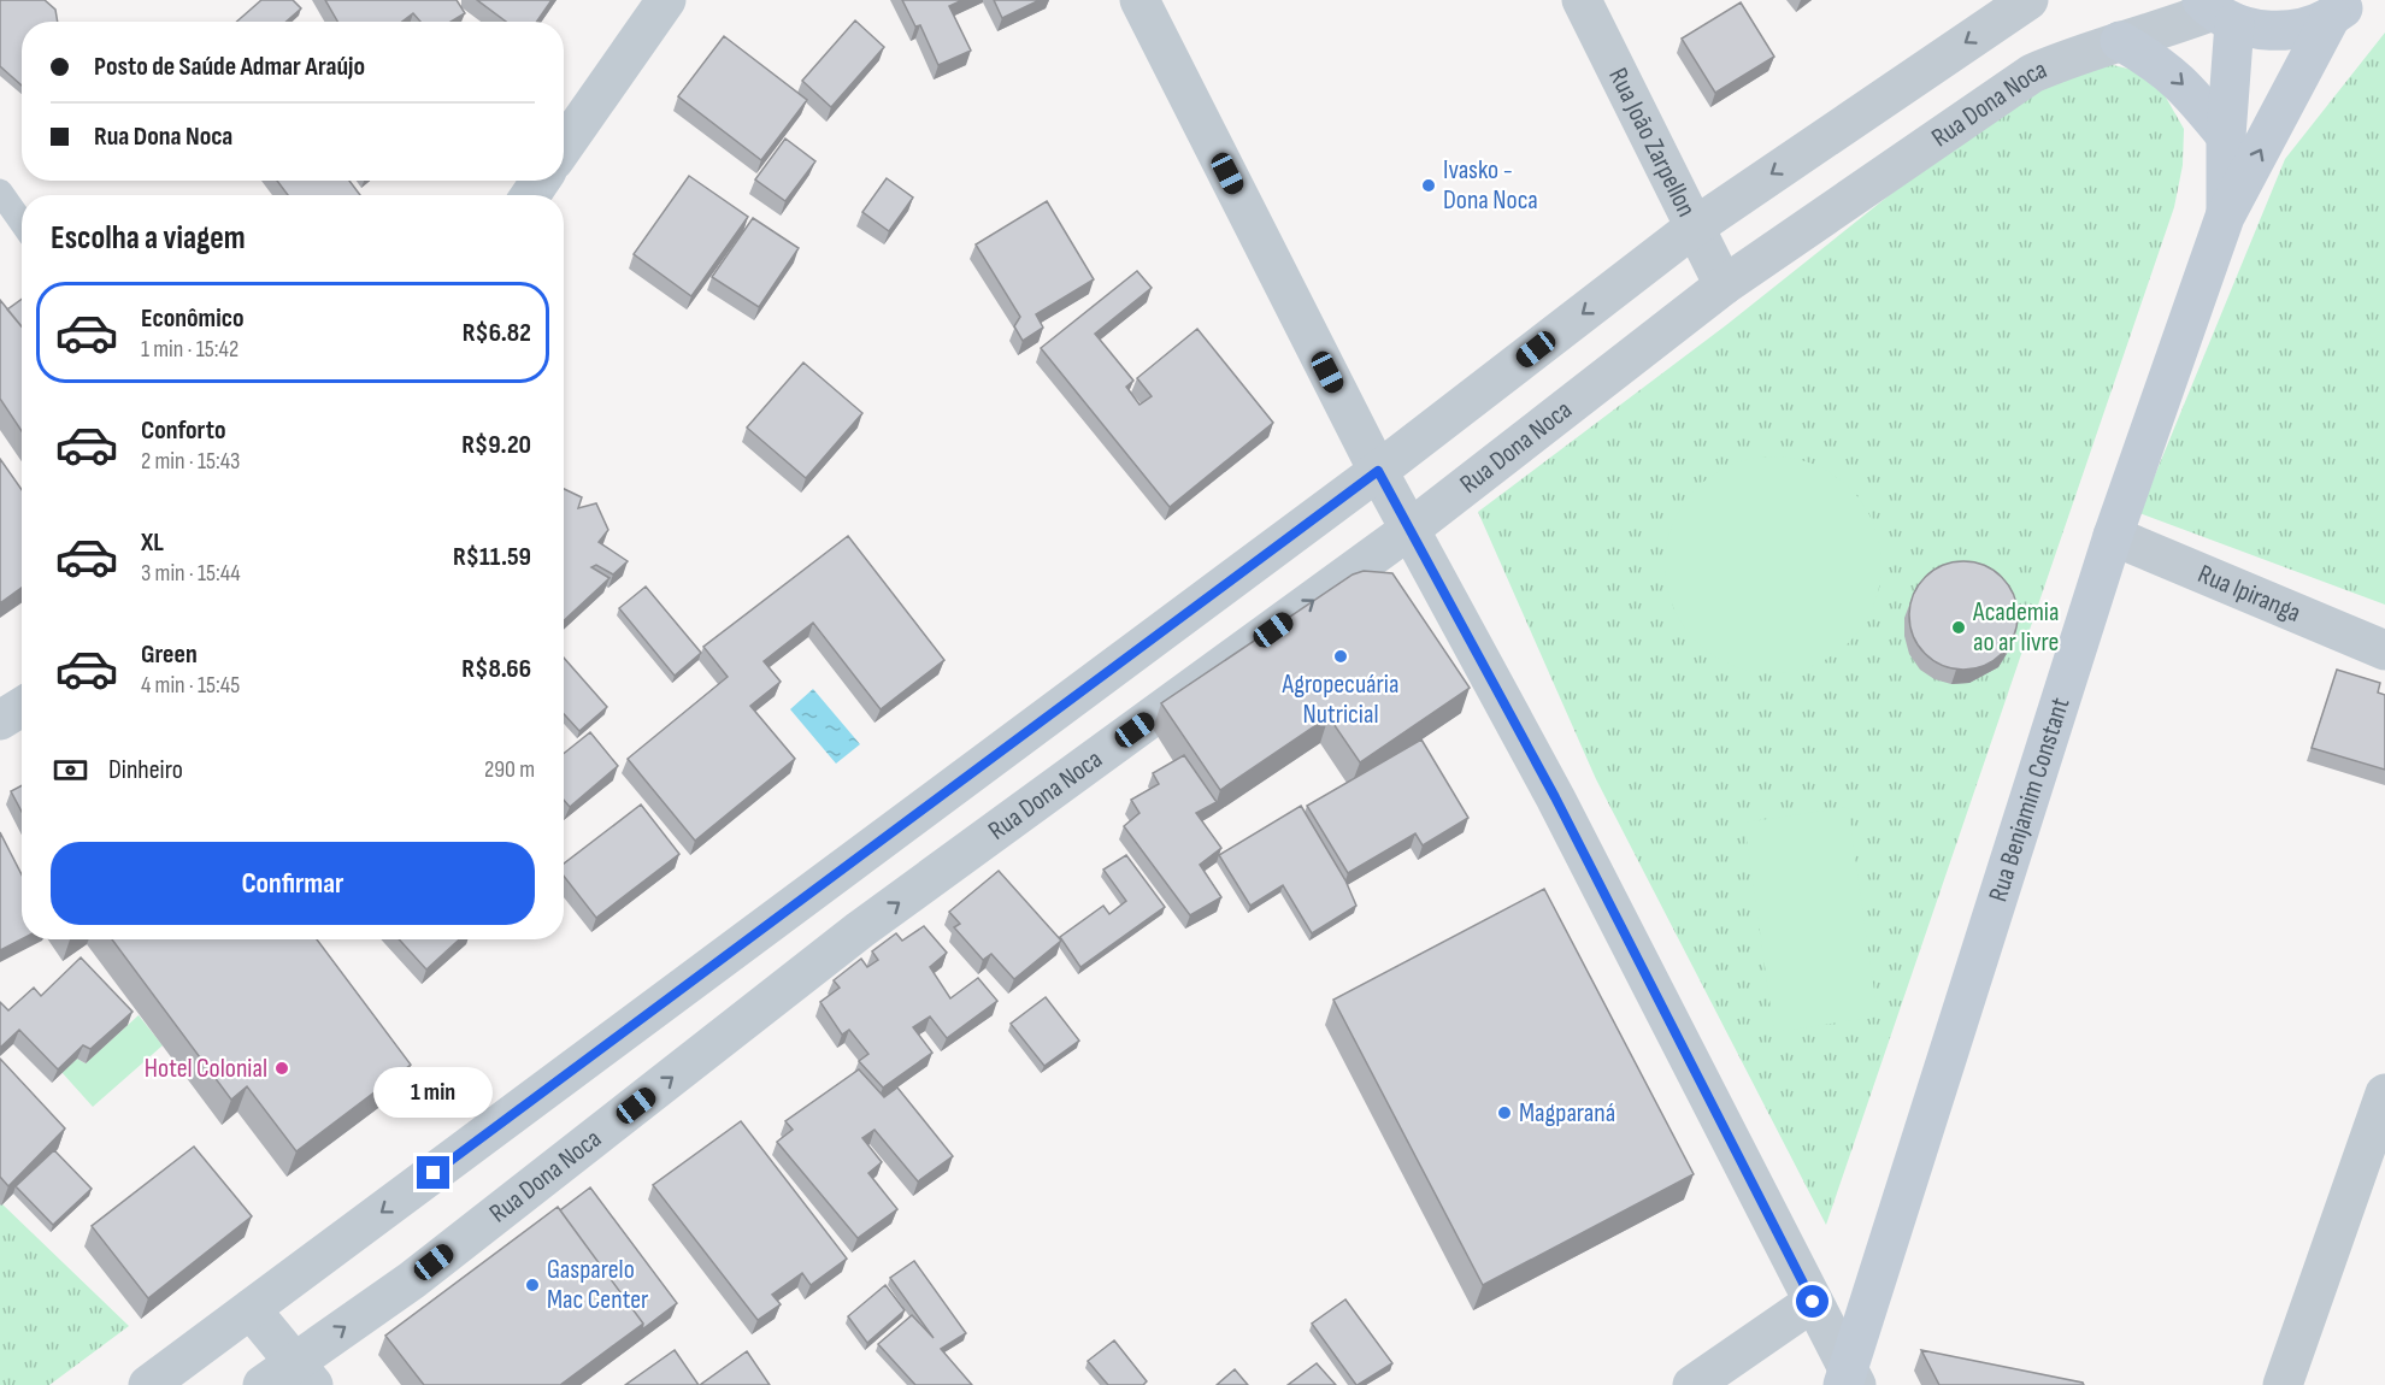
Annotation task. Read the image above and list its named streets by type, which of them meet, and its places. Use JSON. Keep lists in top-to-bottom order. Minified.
{"streets":{"main road":["Rua Benjamim Constant"],"street":["Rua Dona Noca","Rua João Zarpellon","Rua Ipiranga"]},"crossings":[["Rua Dona Noca","Rua João Zarpellon"],["Rua Dona Noca","Rua Benjamim Constant"],["Rua Ipiranga","Rua Benjamim Constant"]],"places":["Ivasko - Dona Noca","Academia ao ar livre","Agropecuária Nutricial","Hotel Colonial","Magparaná","Gasparelo Mac Center"],"page":{"banner":["Posto de Saúde Admar Araújo","Rua Dona Noca"],"heading":"Escolha a viagem","list":[{"name":"Econômico","note":"1 min · 15:42","value":"R$6.82"},{"name":"Conforto","note":"2 min · 15:43","value":"R$9.20"},{"name":"XL","note":"3 min · 15:44","value":"R$11.59"},{"name":"Green","note":"4 min · 15:45","value":"R$8.66"}],"pay":["Dinheiro","290 m"],"buttons":"Confirmar","bubble":"1 min"}}
